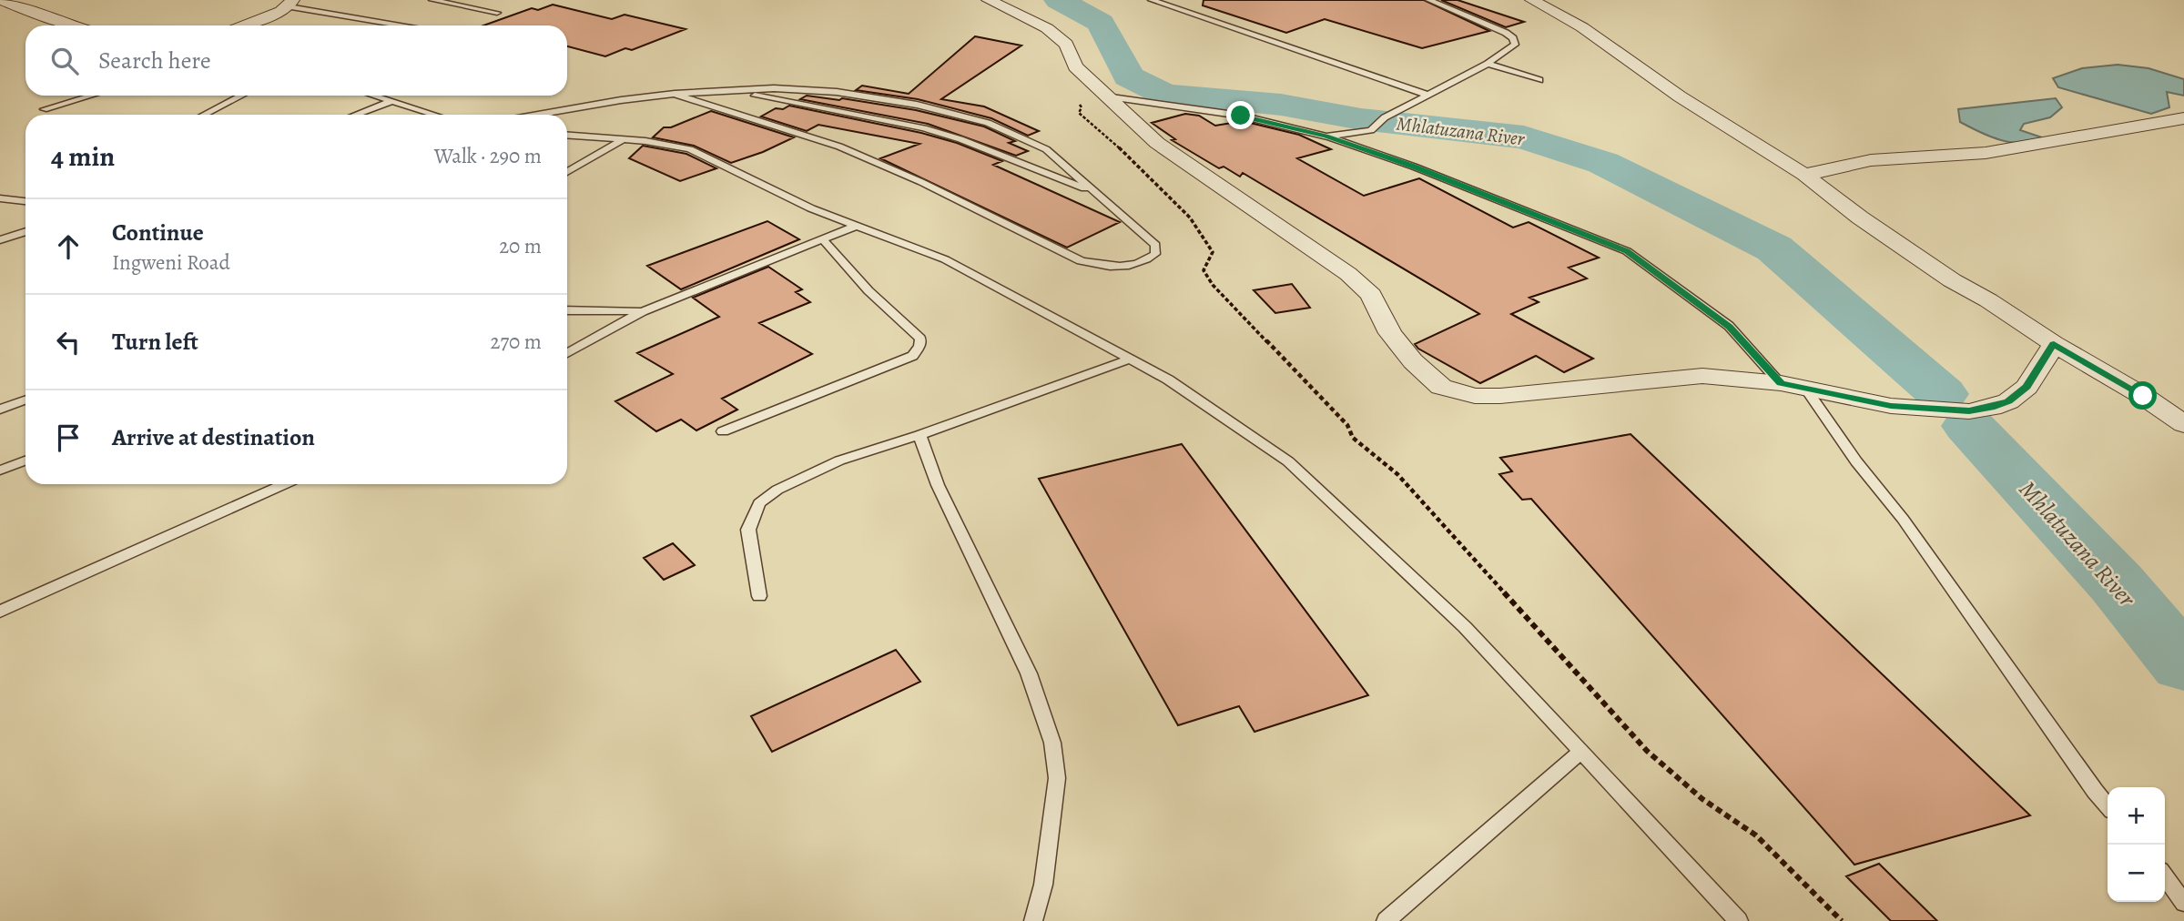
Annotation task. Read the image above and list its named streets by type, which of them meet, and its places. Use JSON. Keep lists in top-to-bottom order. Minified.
{"water":["Mhlatuzana River"],"page":{"search":"Search here","heading":["4 min","Walk · 290 m"],"list":[["Continue","Ingweni Road","20 m"],["Turn left","270 m"],"Arrive at destination"],"map_buttons":["+","−"]}}
